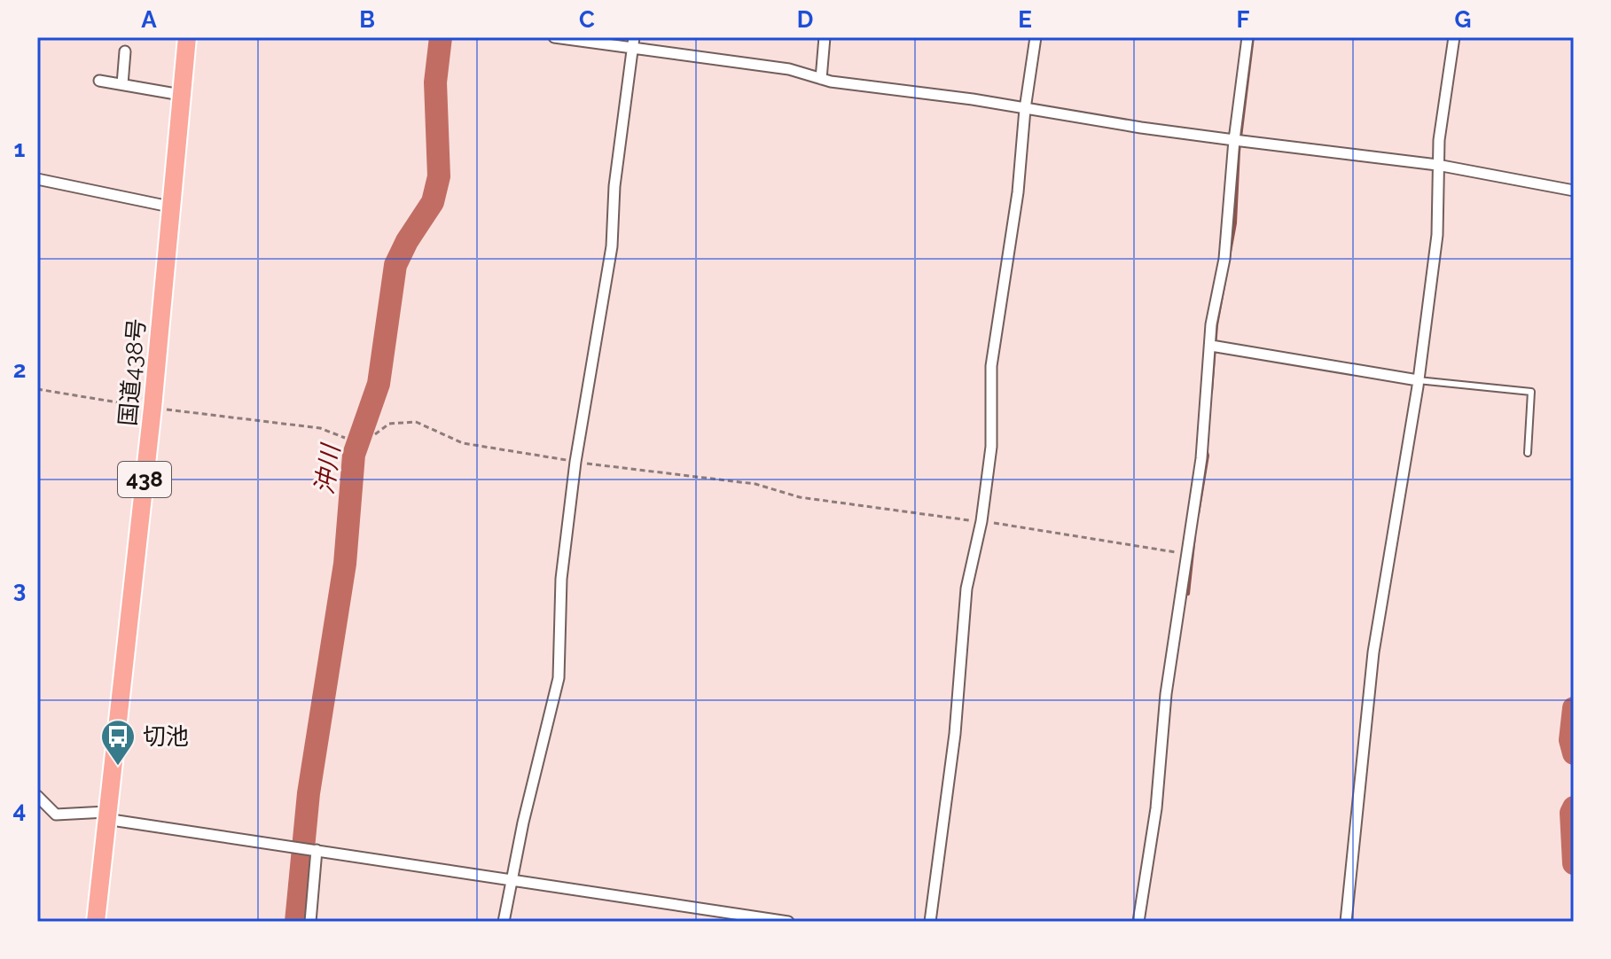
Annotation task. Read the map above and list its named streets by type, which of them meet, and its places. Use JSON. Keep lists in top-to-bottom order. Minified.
{"streets":{"highway":["国道438号","438"]},"water":["沖川"],"places":{"bus stop":["切池"]},"grid":{"columns":["A","B","C","D","E","F","G"],"rows":["1","2","3","4"]}}
